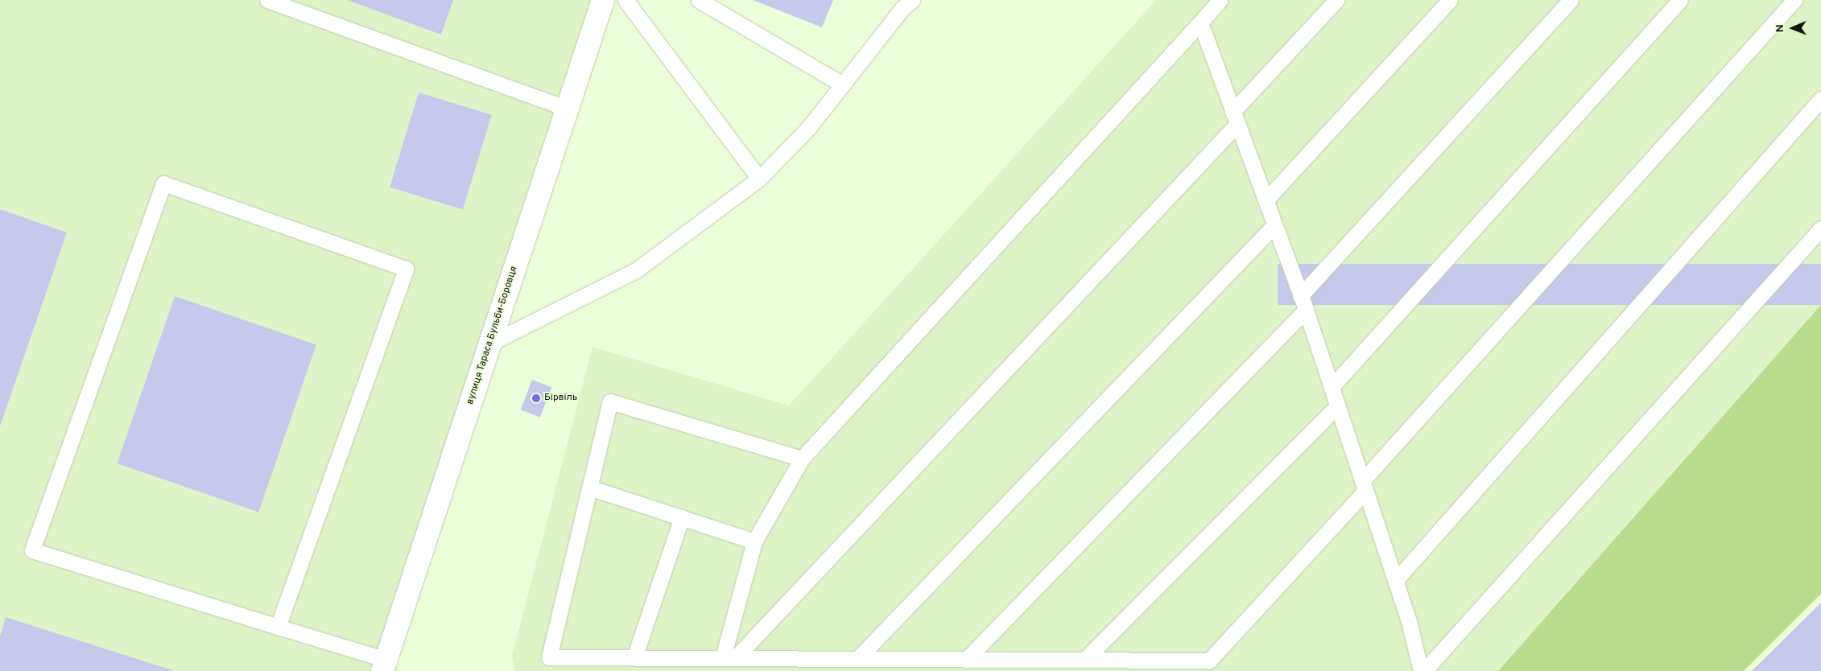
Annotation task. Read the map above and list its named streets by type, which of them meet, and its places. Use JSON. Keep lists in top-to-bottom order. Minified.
{"streets":{"street":["вулиця Тараса Бульби-Боровця"]},"places":["Бірвіль"],"north":"left"}
